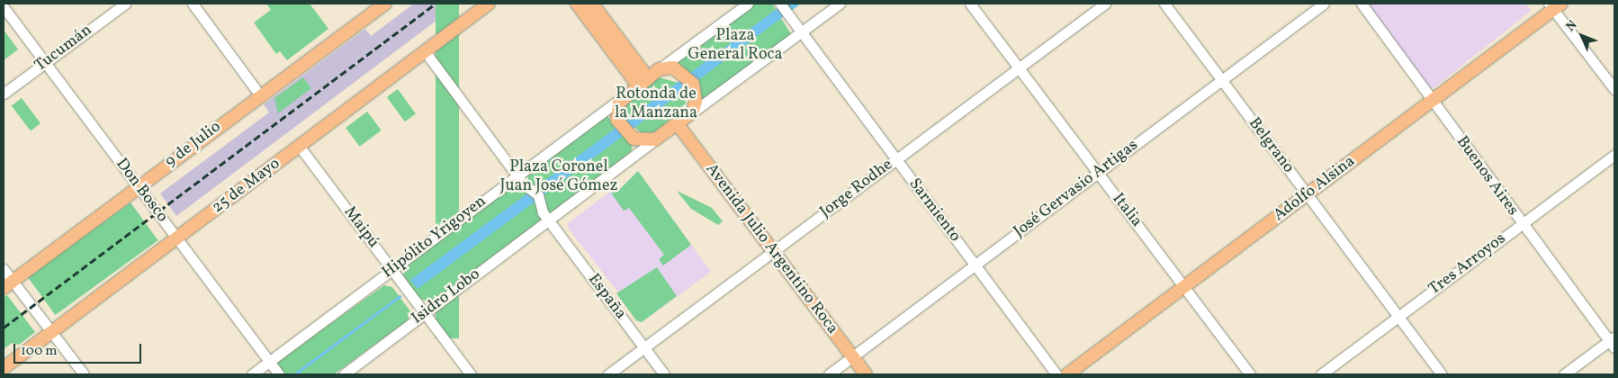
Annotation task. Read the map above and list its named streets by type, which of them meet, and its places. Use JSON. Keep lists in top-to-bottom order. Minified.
{"streets":{"main road":["9 de Julio","25 de Mayo","Adolfo Alsina","Hipólito Yrigoyen","Avenida Julio Argentino Roca"],"street":["Tucumán","Belgrano","Buenos Aires","Jorge Rodhe","José Gervasio Artigas","Don Bosco","Sarmiento","Italia","Maipú","Tres Arroyos","Isidro Lobo","España"]},"crossings":[["Tucumán","Don Bosco"],["9 de Julio","Don Bosco"],["Belgrano","José Gervasio Artigas"],["Belgrano","Adolfo Alsina"],["Belgrano","Tres Arroyos"],["Buenos Aires","Adolfo Alsina"],["Buenos Aires","Tres Arroyos"],["25 de Mayo","Don Bosco"],["25 de Mayo","Maipú"],["Jorge Rodhe","Sarmiento"],["Jorge Rodhe","Italia"],["Jorge Rodhe","Avenida Julio Argentino Roca"],["Jorge Rodhe","España"],["José Gervasio Artigas","Sarmiento"],["José Gervasio Artigas","Italia"],["José Gervasio Artigas","Avenida Julio Argentino Roca"],["Adolfo Alsina","Italia"],["Don Bosco","Hipólito Yrigoyen"],["Maipú","Hipólito Yrigoyen"],["Maipú","Isidro Lobo"],["Hipólito Yrigoyen","Avenida Julio Argentino Roca"],["Hipólito Yrigoyen","Isidro Lobo"],["Hipólito Yrigoyen","España"],["Avenida Julio Argentino Roca","Isidro Lobo"],["Isidro Lobo","España"]],"parks":["Plaza General Roca","Rotonda de la Manzana","Plaza Coronel Juan José Gómez"],"scale_bar":"100 m","north":"top left"}
